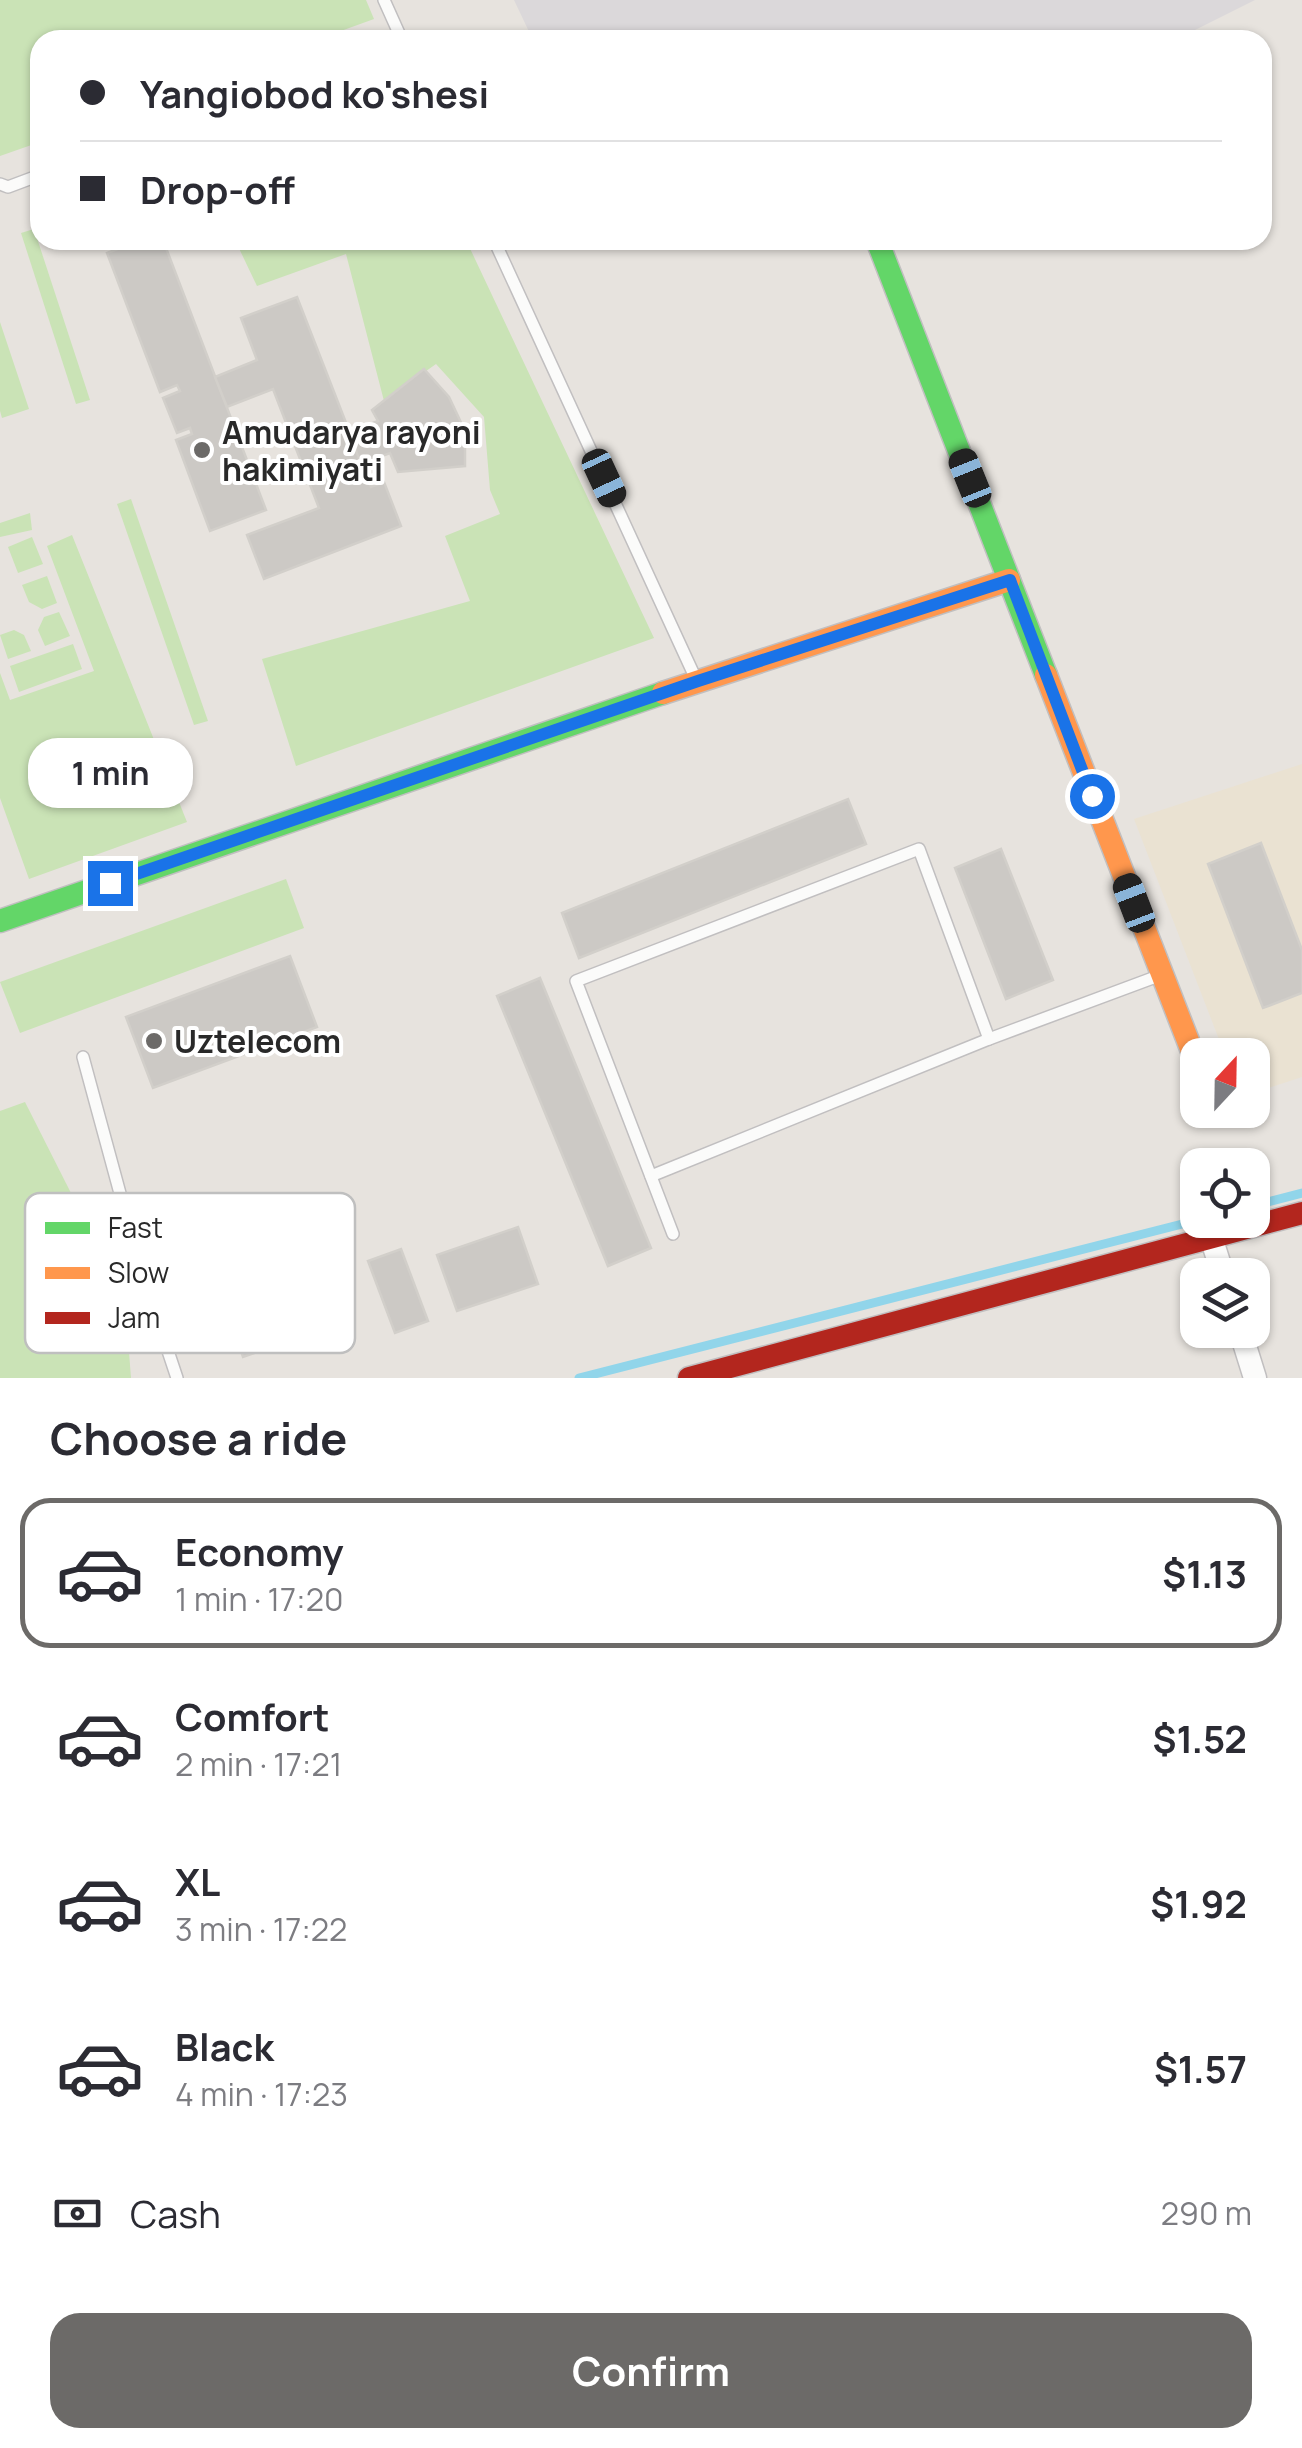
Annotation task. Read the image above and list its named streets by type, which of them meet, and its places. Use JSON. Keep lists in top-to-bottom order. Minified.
{"places":["Amudarya rayoni hakimiyati","Uztelecom"],"legend":["Fast","Slow","Jam"],"north":"top","page":{"banner":["Yangiobod ko'shesi","Drop-off"],"bubble":"1 min","heading":"Choose a ride","list":[{"name":"Economy","note":"1 min · 17:20","value":"$1.13"},{"name":"Comfort","note":"2 min · 17:21","value":"$1.52"},{"name":"XL","note":"3 min · 17:22","value":"$1.92"},{"name":"Black","note":"4 min · 17:23","value":"$1.57"}],"pay":["Cash","290 m"],"buttons":"Confirm"}}
